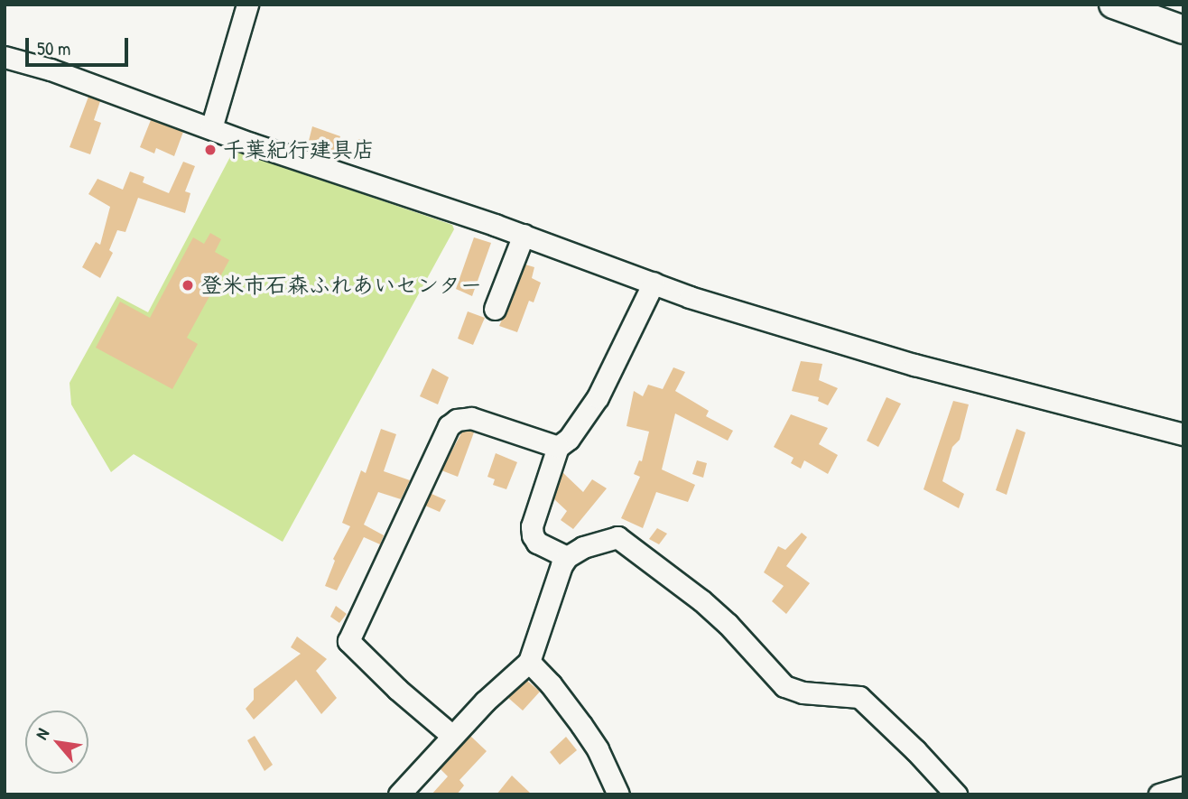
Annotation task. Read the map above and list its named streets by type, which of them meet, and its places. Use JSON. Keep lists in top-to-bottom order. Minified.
{"places":["千葉紀行建具店","登米市石森ふれあいセンター"],"scale_bar":"50 m","north":"top left"}
